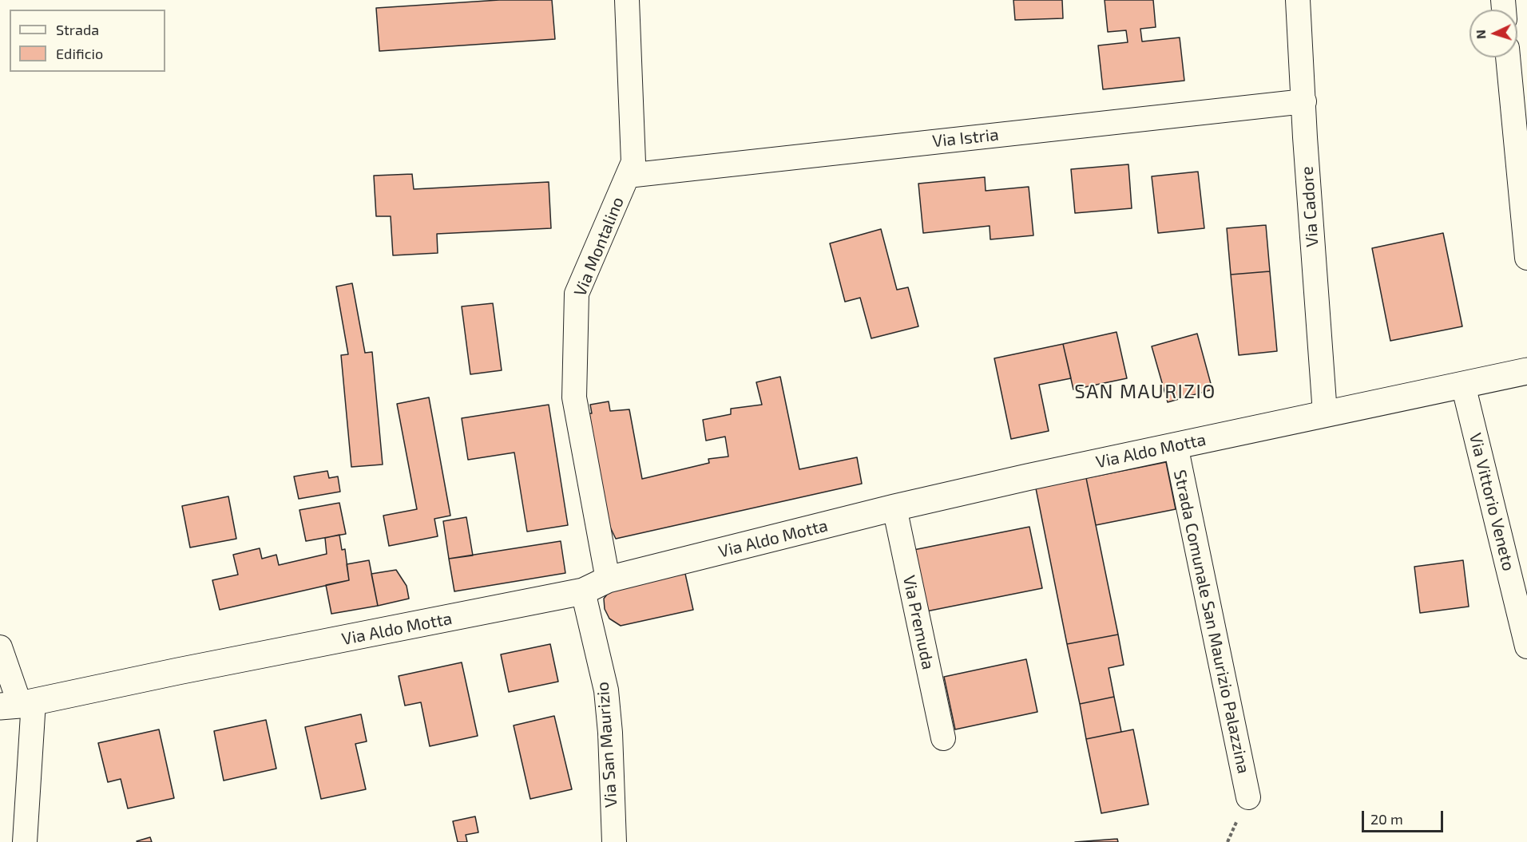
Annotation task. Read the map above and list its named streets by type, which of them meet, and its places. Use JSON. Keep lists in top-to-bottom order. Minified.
{"streets":{"street":["Via Istria","Via Cadore","Via Montalino","Via Aldo Motta","Via Vittorio Veneto","Strada Comunale San Maurizio Palazzina","Via Premuda","Via San Maurizio"]},"crossings":[["Via Istria","Via Cadore"],["Via Istria","Via Montalino"],["Via Cadore","Via Aldo Motta"],["Via Montalino","Via Aldo Motta"],["Via Aldo Motta","Via Vittorio Veneto"],["Via Aldo Motta","Strada Comunale San Maurizio Palazzina"],["Via Aldo Motta","Via Premuda"],["Via Aldo Motta","Via San Maurizio"]],"districts":["SAN MAURIZIO"],"legend":["Strada","Edificio"],"scale_bar":"20 m","north":"left"}
